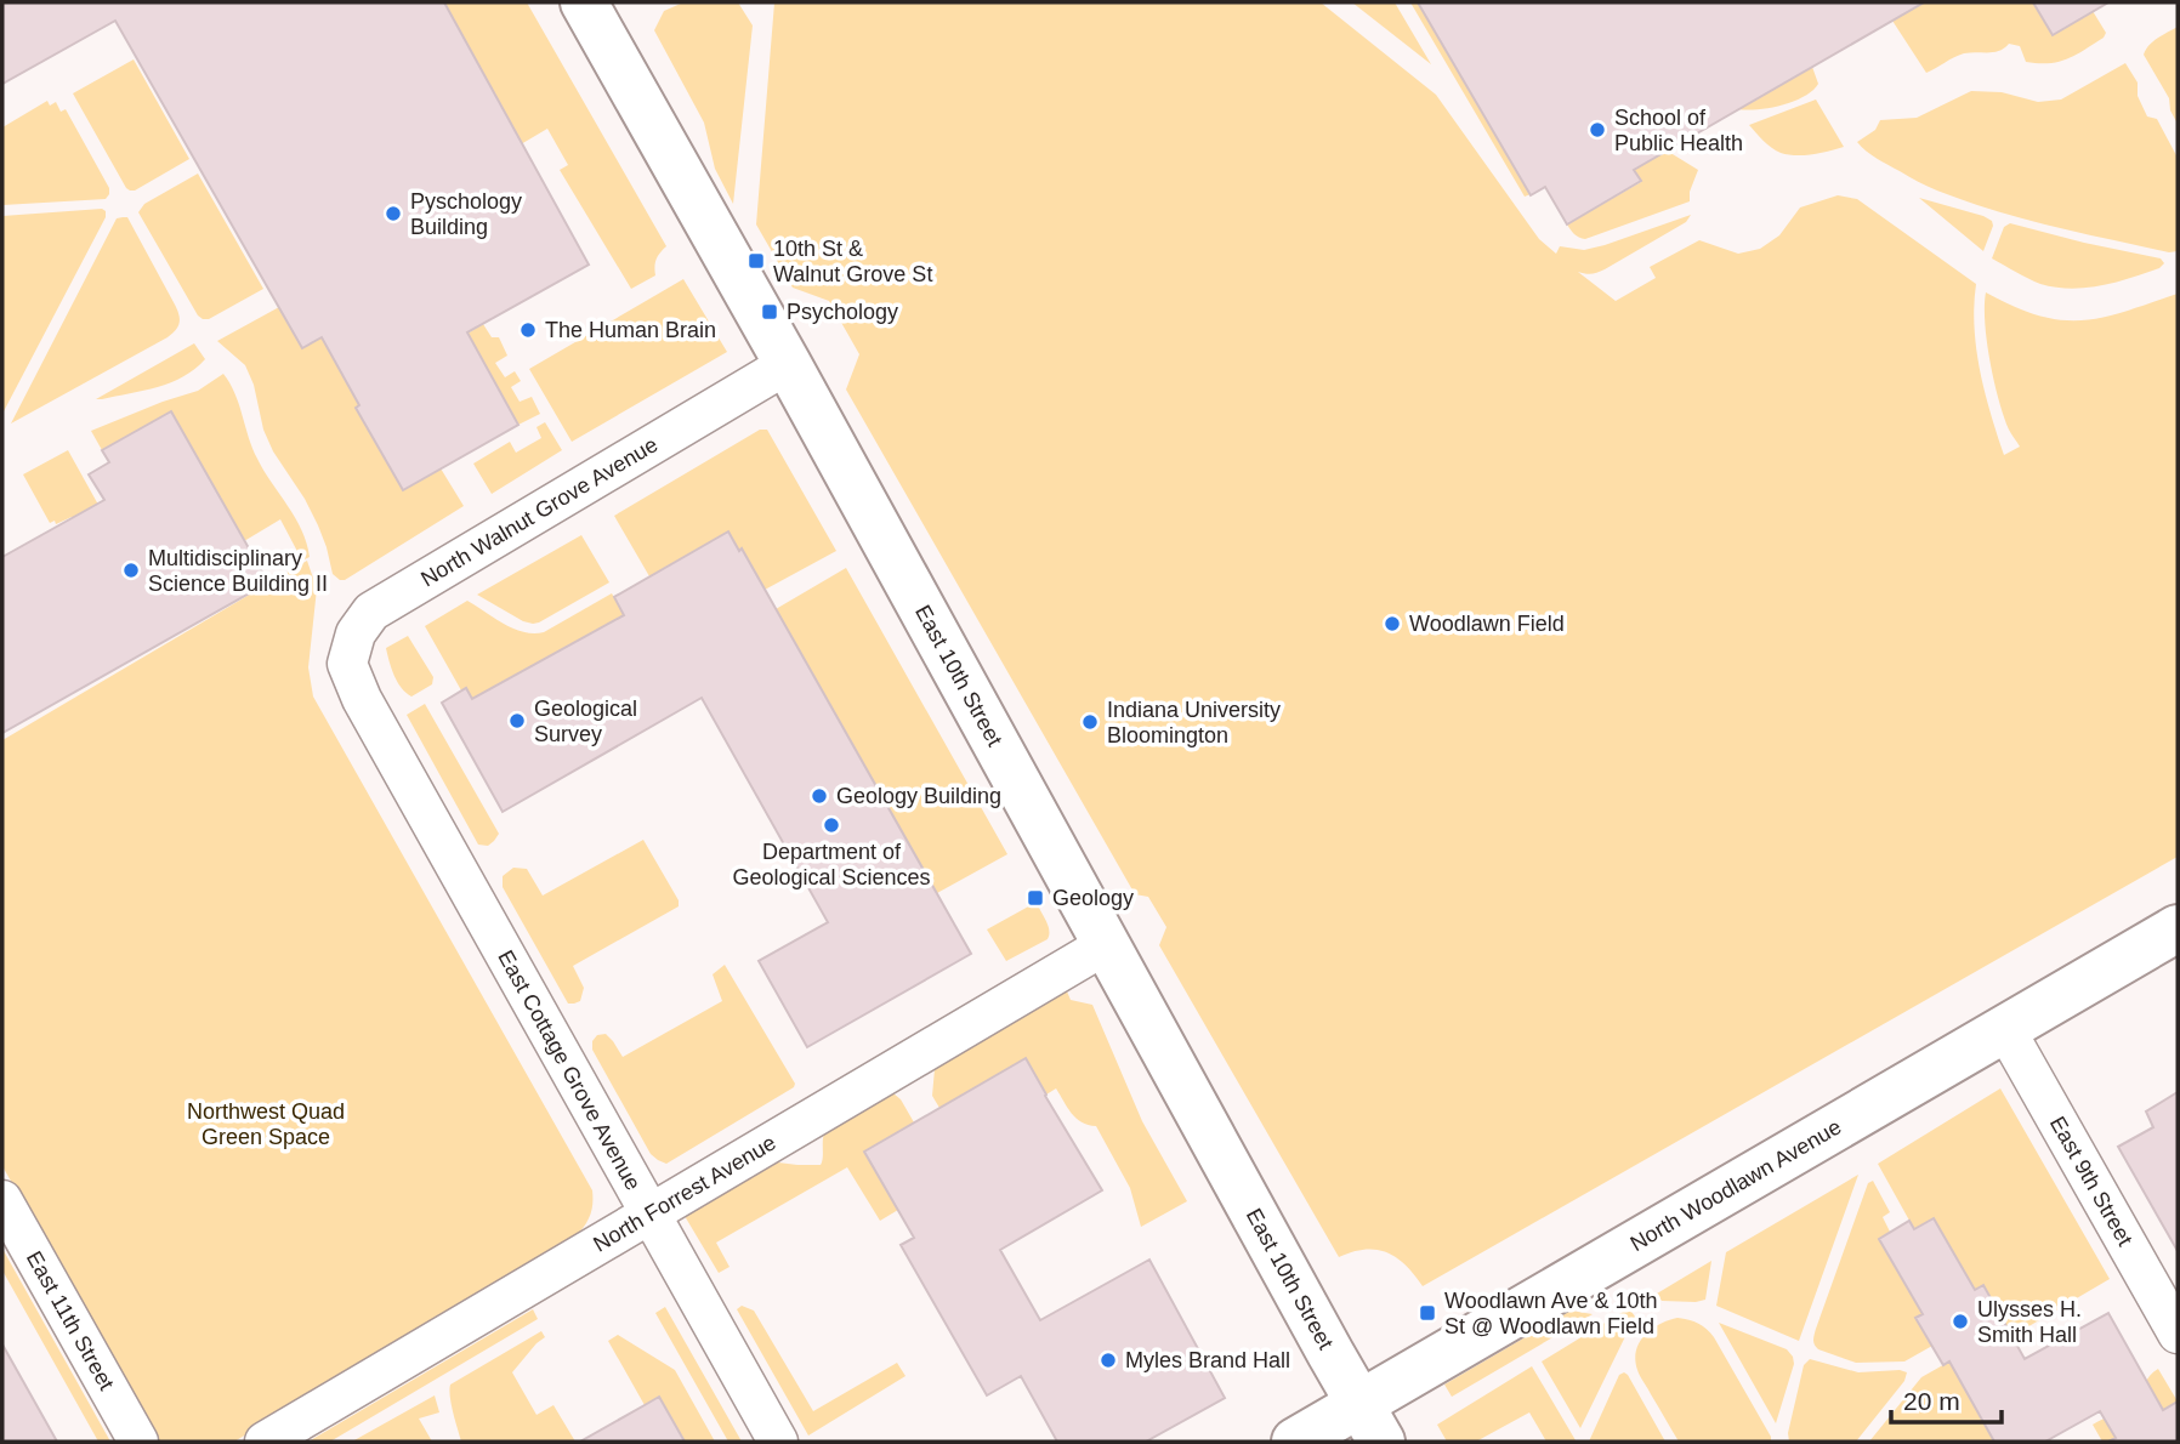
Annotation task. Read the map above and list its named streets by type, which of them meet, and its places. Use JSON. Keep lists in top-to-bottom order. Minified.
{"streets":{"street":["North Walnut Grove Avenue","East 10th Street","East Cottage Grove Avenue","East 9th Street","North Woodlawn Avenue","North Forrest Avenue","East 11th Street"]},"crossings":[["North Walnut Grove Avenue","East 10th Street"],["North Walnut Grove Avenue","East Cottage Grove Avenue"],["East 10th Street","North Woodlawn Avenue"],["East 10th Street","North Forrest Avenue"],["East Cottage Grove Avenue","North Forrest Avenue"],["East 9th Street","North Woodlawn Avenue"]],"parks":["Northwest Quad Green Space"],"places":{"other":["School of Public Health","Pyschology Building","The Human Brain","Multidisciplinary Science Building II","Woodlawn Field","Geological Survey","Indiana University Bloomington","Geology Building","Department of Geological Sciences","Ulysses H. Smith Hall","Myles Brand Hall"],"transit":["10th St & Walnut Grove St","Psychology","Geology","Woodlawn Ave & 10th St @ Woodlawn Field"]},"scale_bar":"20 m"}
